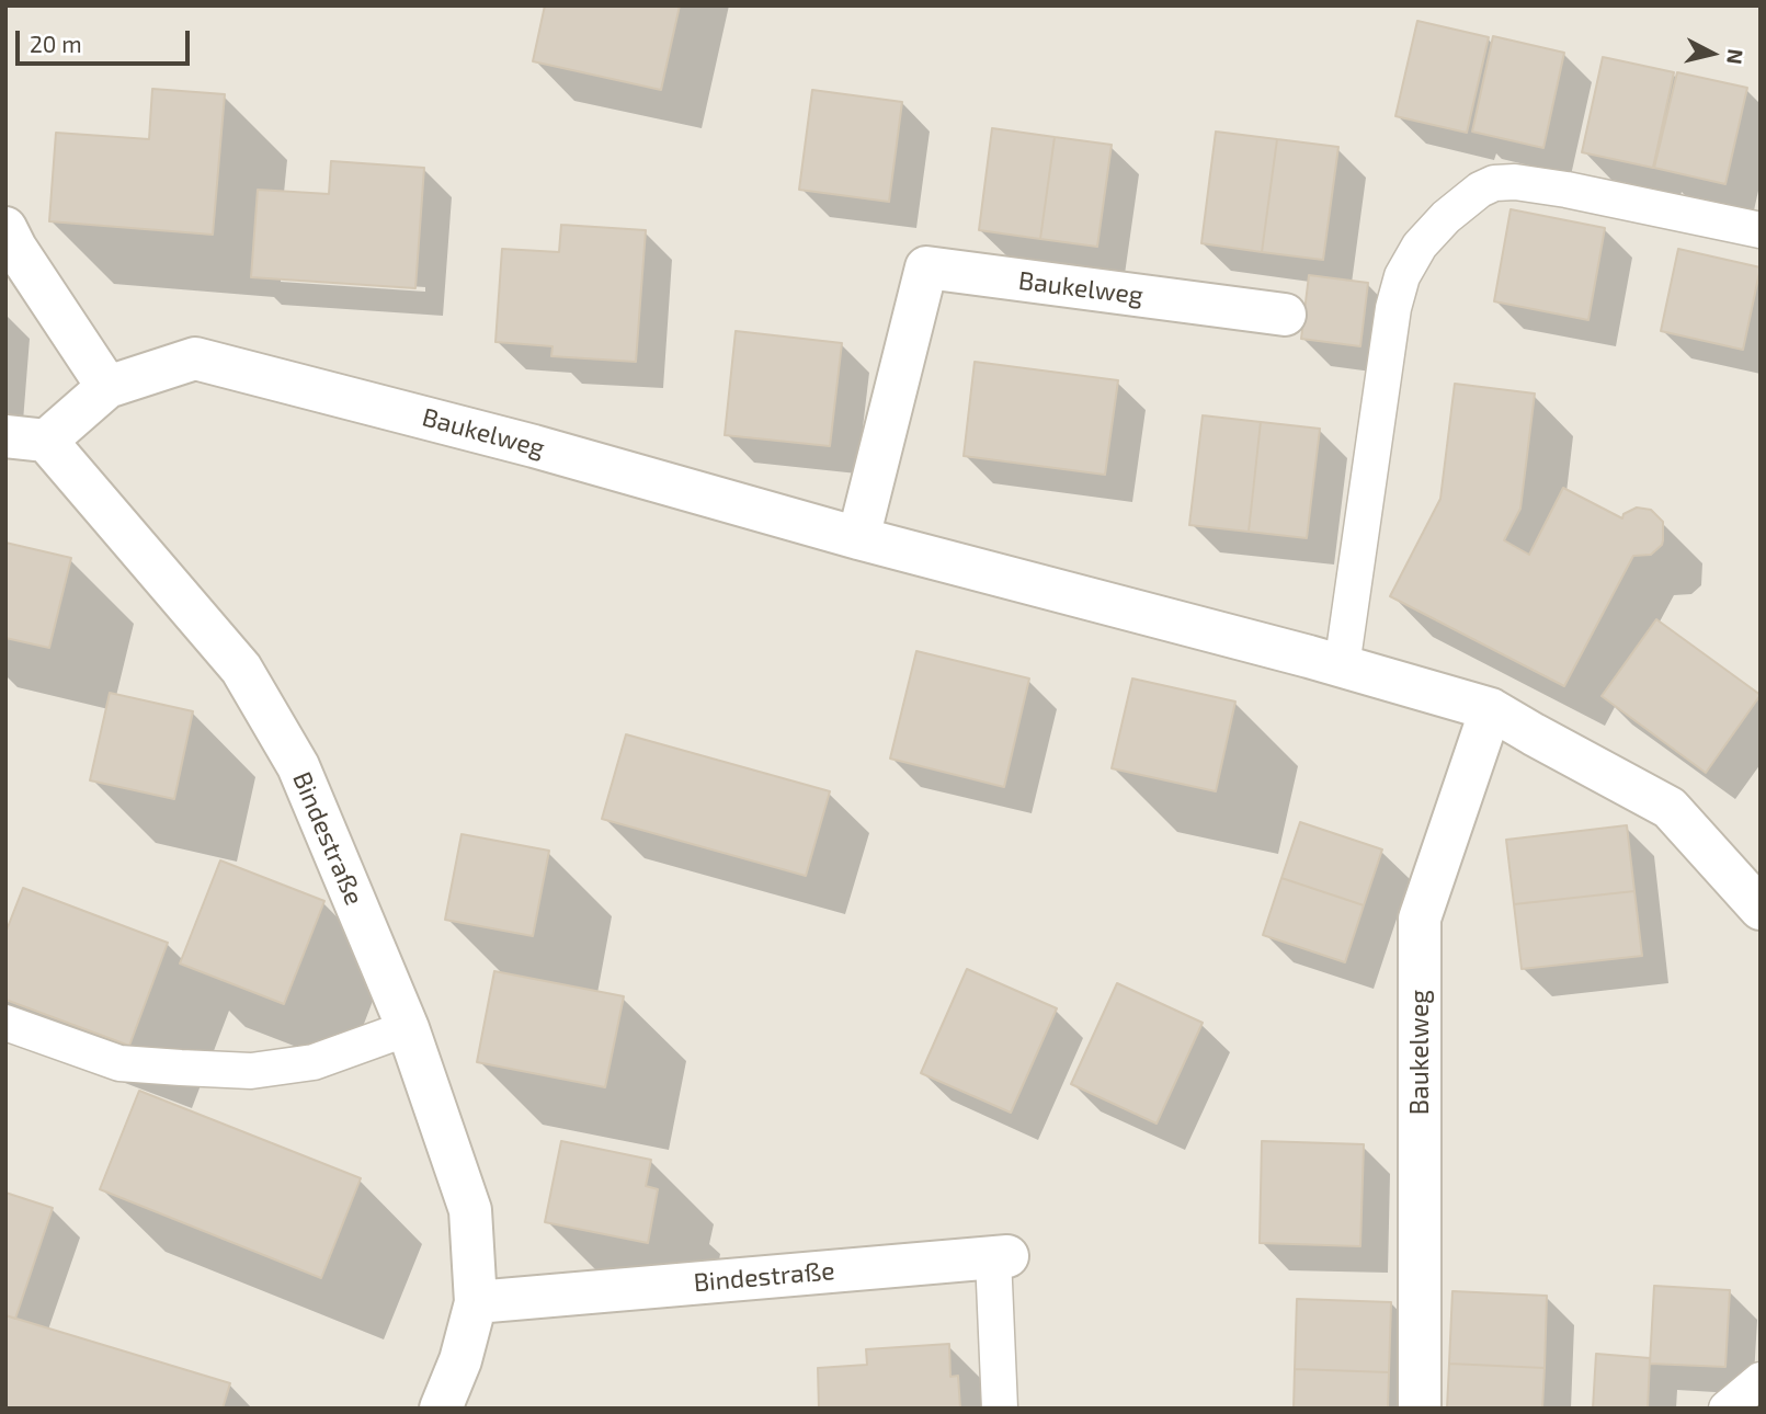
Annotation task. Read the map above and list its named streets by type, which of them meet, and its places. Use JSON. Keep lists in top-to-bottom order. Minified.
{"streets":{"street":["Baukelweg","Bindestraße"]},"crossings":[["Baukelweg","Bindestraße"]],"scale_bar":"20 m","north":"right"}
